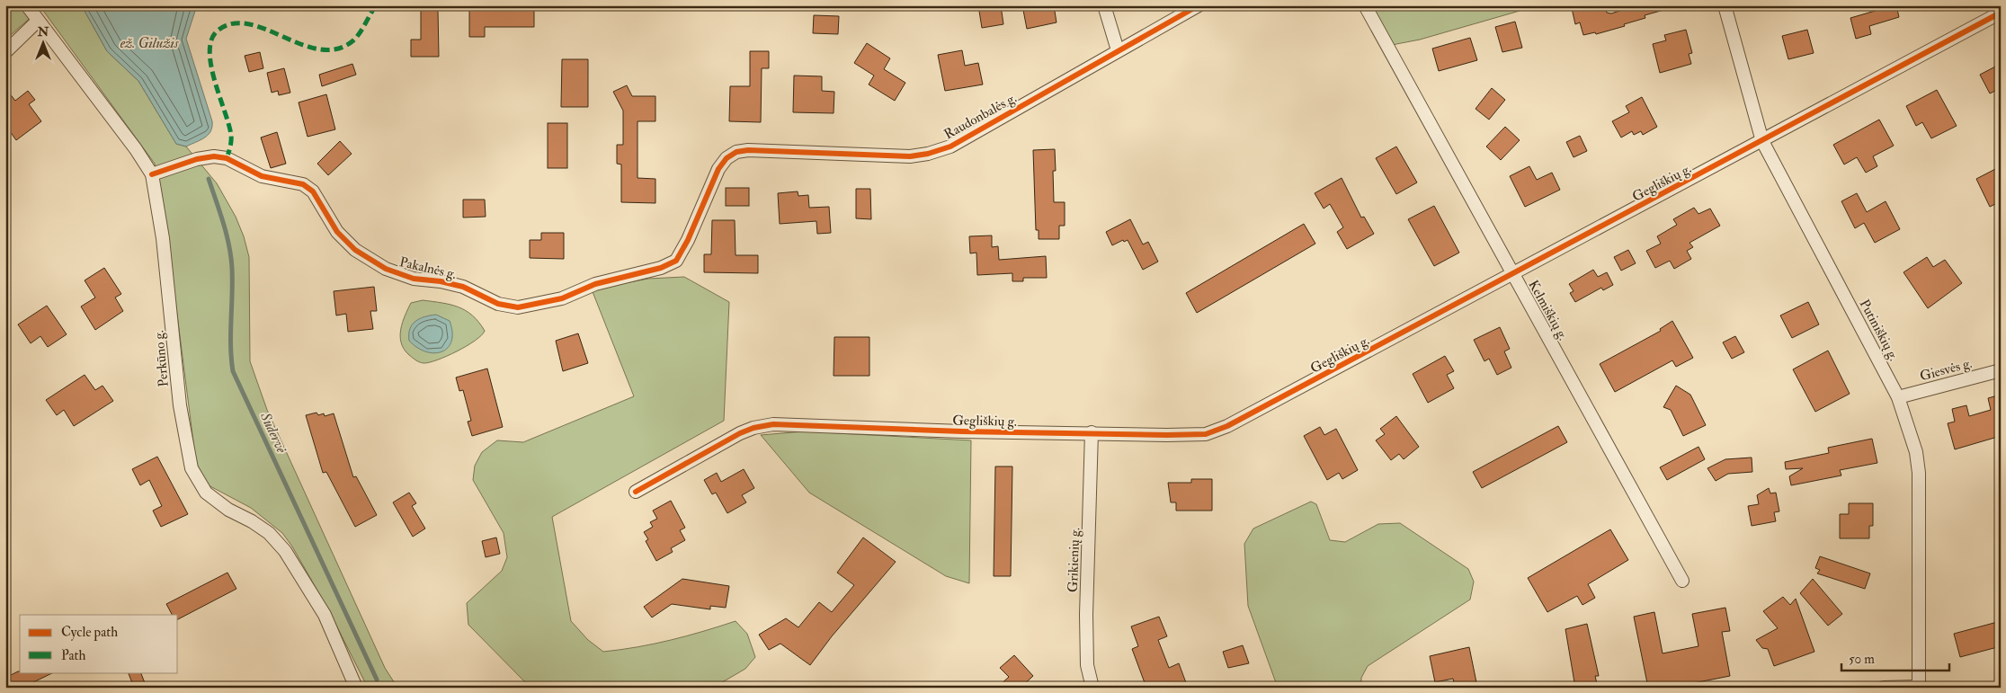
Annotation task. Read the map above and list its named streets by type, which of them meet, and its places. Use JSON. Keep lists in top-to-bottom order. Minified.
{"streets":{"street":["Raudonbalės g.","Gegliškių g.","Pakalnės g.","Kelmiškių g.","Putiniškių g.","Perkūno g.","Giesvės g.","Grikienių g."]},"crossings":[["Raudonbalės g.","Pakalnės g."],["Gegliškių g.","Kelmiškių g."],["Gegliškių g.","Putiniškių g."],["Gegliškių g.","Grikienių g."],["Pakalnės g.","Perkūno g."],["Putiniškių g.","Giesvės g."]],"water":["ež. Gilužis","Sudervė"],"legend":["Cycle path","Path"],"scale_bar":"50 m","north":"top"}
